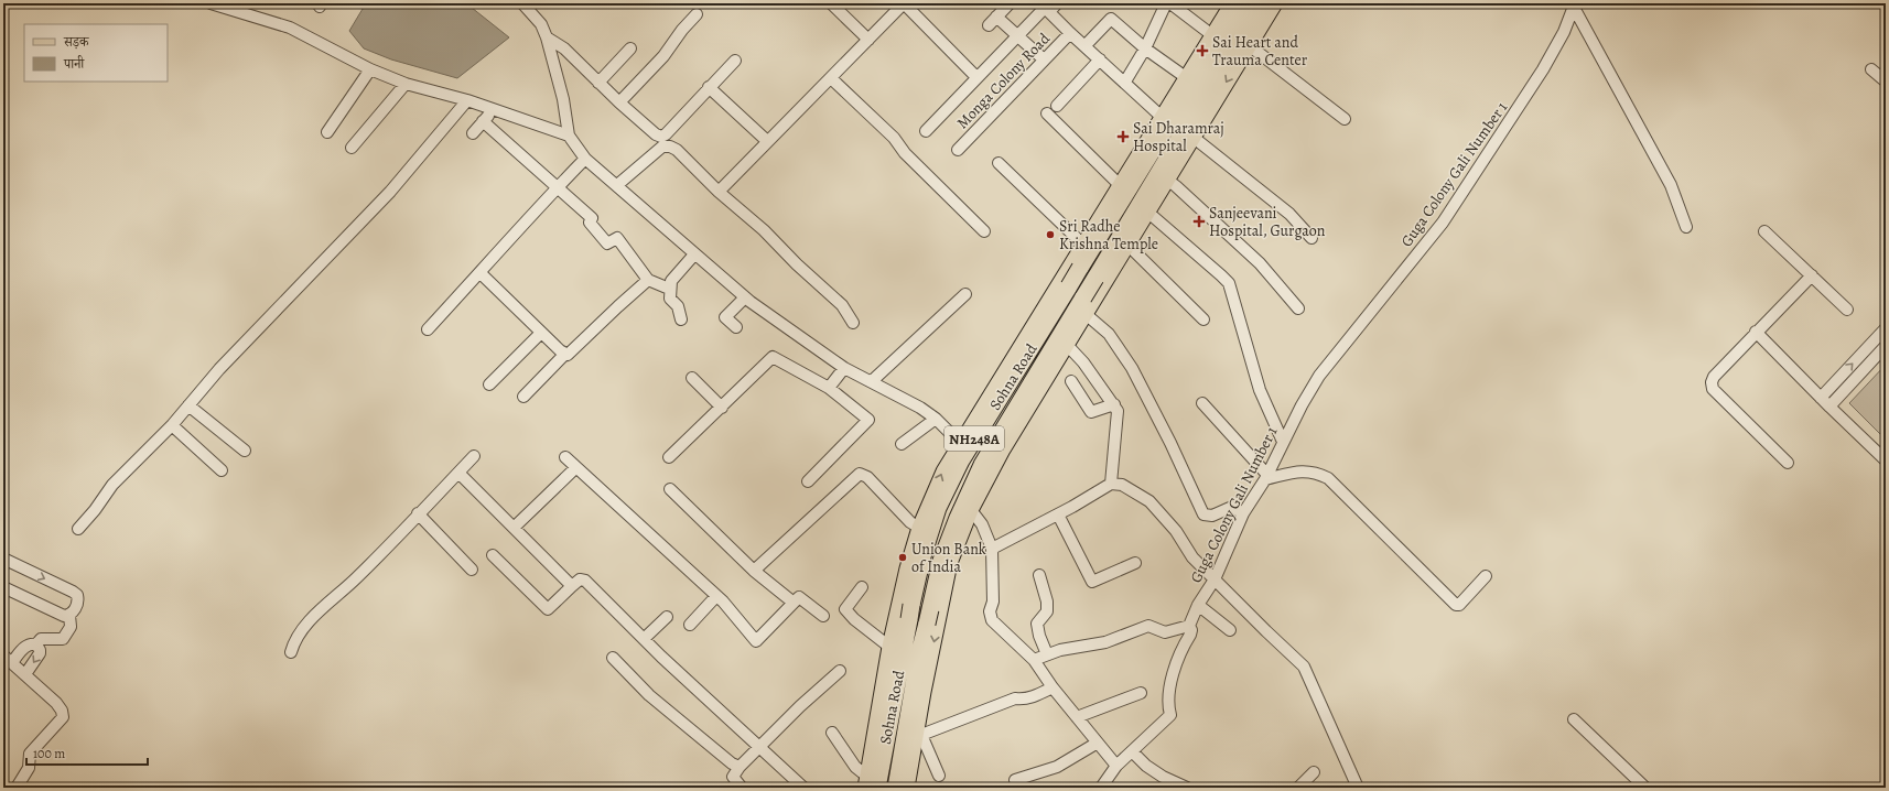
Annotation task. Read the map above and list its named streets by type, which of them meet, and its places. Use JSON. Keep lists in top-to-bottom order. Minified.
{"streets":{"highway":["Sohna Road","NH248A"],"street":["Monga Colony Road","Guga Colony Gali Number 1"]},"places":{"health":["Sai Heart and Trauma Center","Sai Dharamraj Hospital","Sanjeevani Hospital, Gurgaon"],"other":["Sri Radhe Krishna Temple","Union Bank of India"]},"legend":["सड़क","पानी"],"scale_bar":"100 m"}
